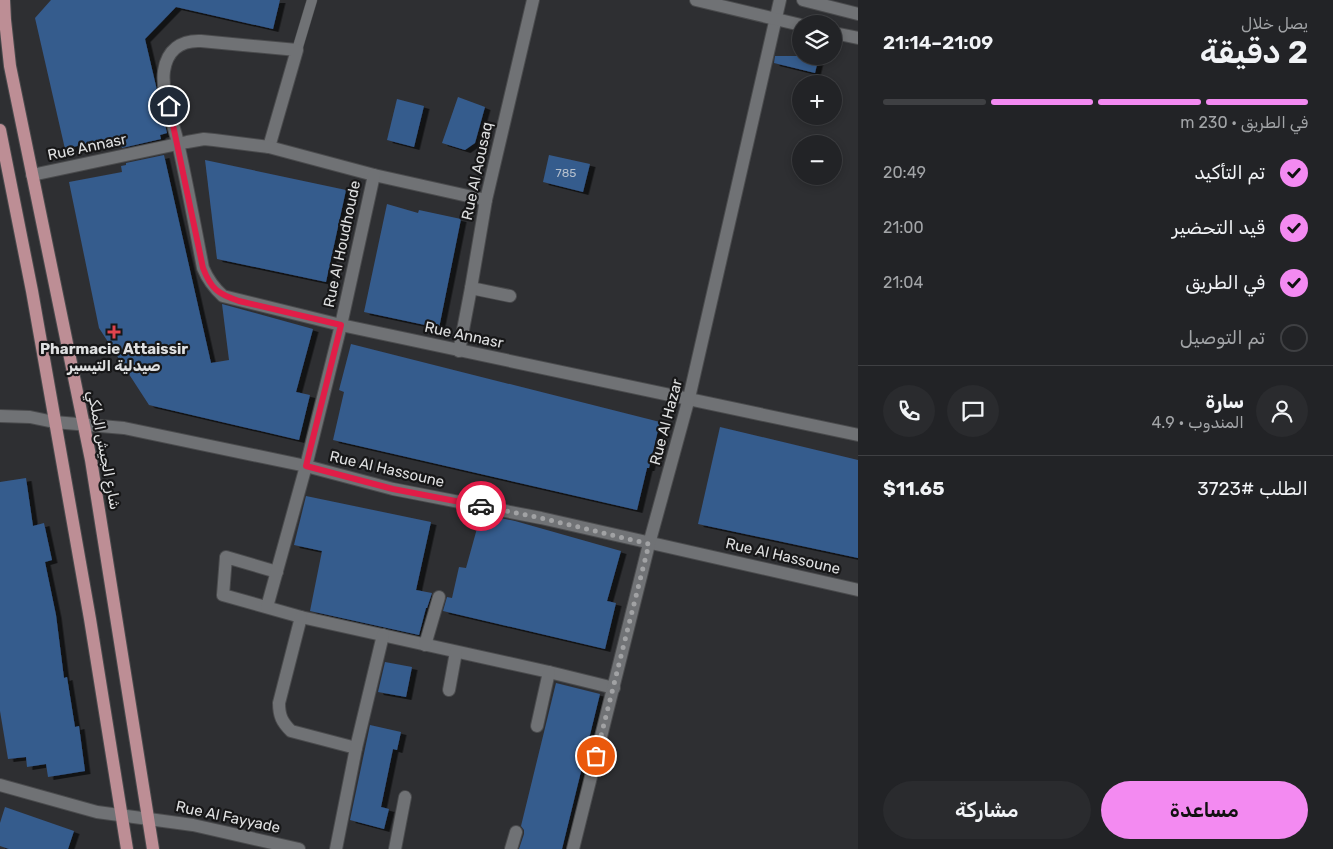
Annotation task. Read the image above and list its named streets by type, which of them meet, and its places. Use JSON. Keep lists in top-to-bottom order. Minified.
{"streets":{"main road":["شارع الجيش الملكي"],"street":["Rue Annasr","Rue Al Aousaq","Rue Al Houdhoude","Rue Al Hazar","Rue Al Hassoune","Rue Al Fayyade"]},"crossings":[["Rue Annasr","Rue Al Aousaq"],["Rue Annasr","Rue Al Houdhoude"],["Rue Annasr","Rue Al Hazar"],["Rue Annasr","شارع الجيش الملكي"],["Rue Al Houdhoude","Rue Al Hassoune"],["Rue Al Hazar","Rue Al Hassoune"],["شارع الجيش الملكي","Rue Al Hassoune"],["شارع الجيش الملكي","Rue Al Fayyade"]],"places":{"health":["Pharmacie Attaissir صيدلية التيسير"]},"house_numbers":["785"],"page":{"heading":["2 دقيقة","يصل خلال","21:09–21:14"],"panel":["سارة","المندوب · 4.9","الطلب #3723","$11.65"],"map_buttons":["+","−"],"bar":"في الطريق · 230 m","list":[["تم التأكيد","20:49"],["قيد التحضير","21:00"],["في الطريق","21:04"],"تم التوصيل"],"buttons":["مساعدة","مشاركة"]}}
